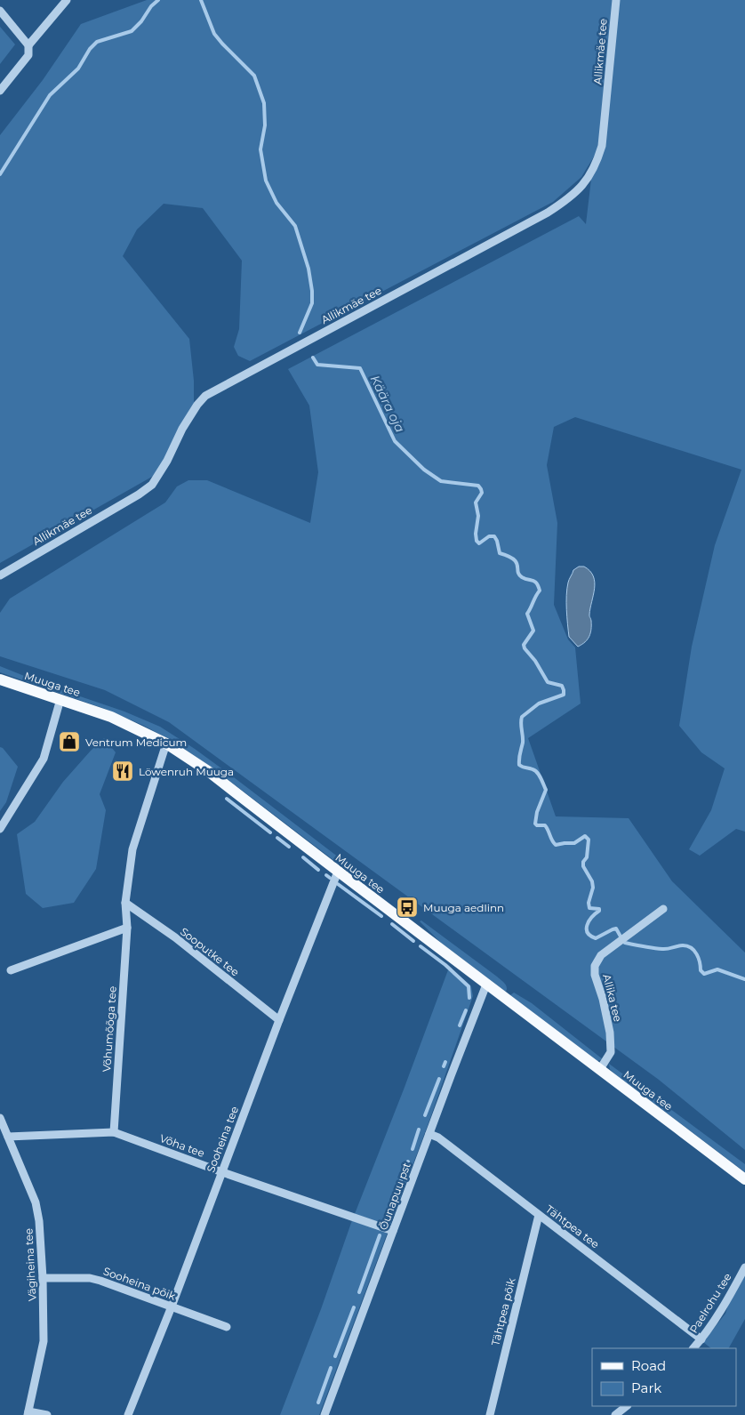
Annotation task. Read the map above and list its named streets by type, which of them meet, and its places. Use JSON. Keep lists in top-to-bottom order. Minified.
{"streets":{"main road":["Muuga tee"],"street":["Allikmäe tee","Sooputke tee","Allika tee","Võhumõõga tee","Sooheina tee","Võha tee","Õunapuu pst","Tähtpea tee","Vägiheina tee","Sooheina põik","Paelrohu tee","Tähtpea põik"]},"crossings":[["Muuga tee","Allika tee"],["Muuga tee","Võhumõõga tee"],["Muuga tee","Sooheina tee"],["Muuga tee","Õunapuu pst"],["Sooputke tee","Võhumõõga tee"],["Sooputke tee","Sooheina tee"],["Võhumõõga tee","Võha tee"],["Sooheina tee","Võha tee"],["Sooheina tee","Sooheina põik"],["Võha tee","Õunapuu pst"],["Võha tee","Vägiheina tee"],["Õunapuu pst","Tähtpea tee"],["Tähtpea tee","Paelrohu tee"],["Tähtpea tee","Tähtpea põik"],["Vägiheina tee","Sooheina põik"]],"water":["Käära oja"],"places":{"shop":["Ventrum Medicum"],"restaurant":["Löwenruh Muuga"],"bus stop":["Muuga aedlinn"]},"legend":["Road","Park"]}
